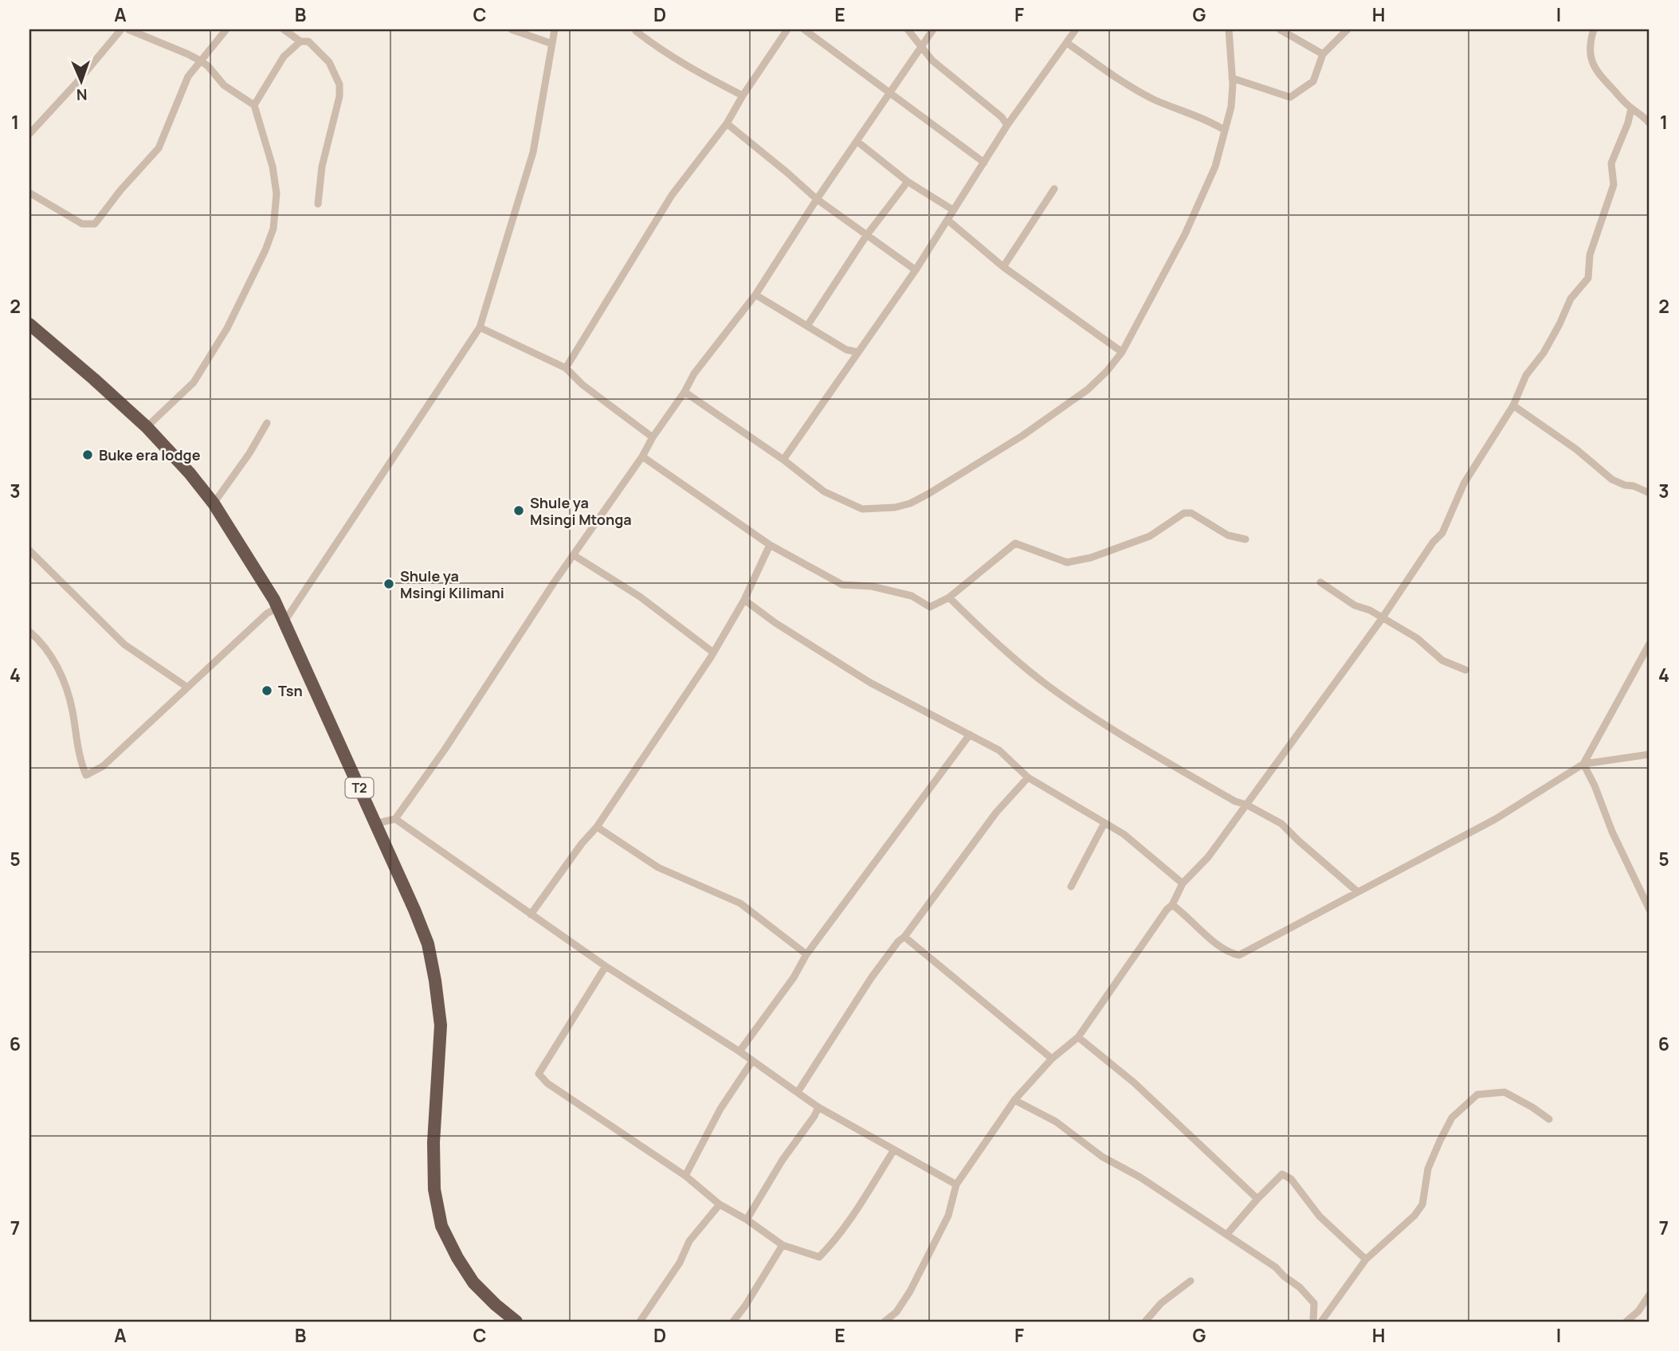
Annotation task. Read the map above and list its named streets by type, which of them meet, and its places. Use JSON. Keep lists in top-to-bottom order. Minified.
{"streets":{"highway":["T2"]},"places":["Buke era lodge","Shule ya Msingi Mtonga","Shule ya Msingi Kilimani","Tsn"],"north":"bottom","grid":{"columns":["A","B","C","D","E","F","G","H","I"],"rows":["1","2","3","4","5","6","7"]}}
